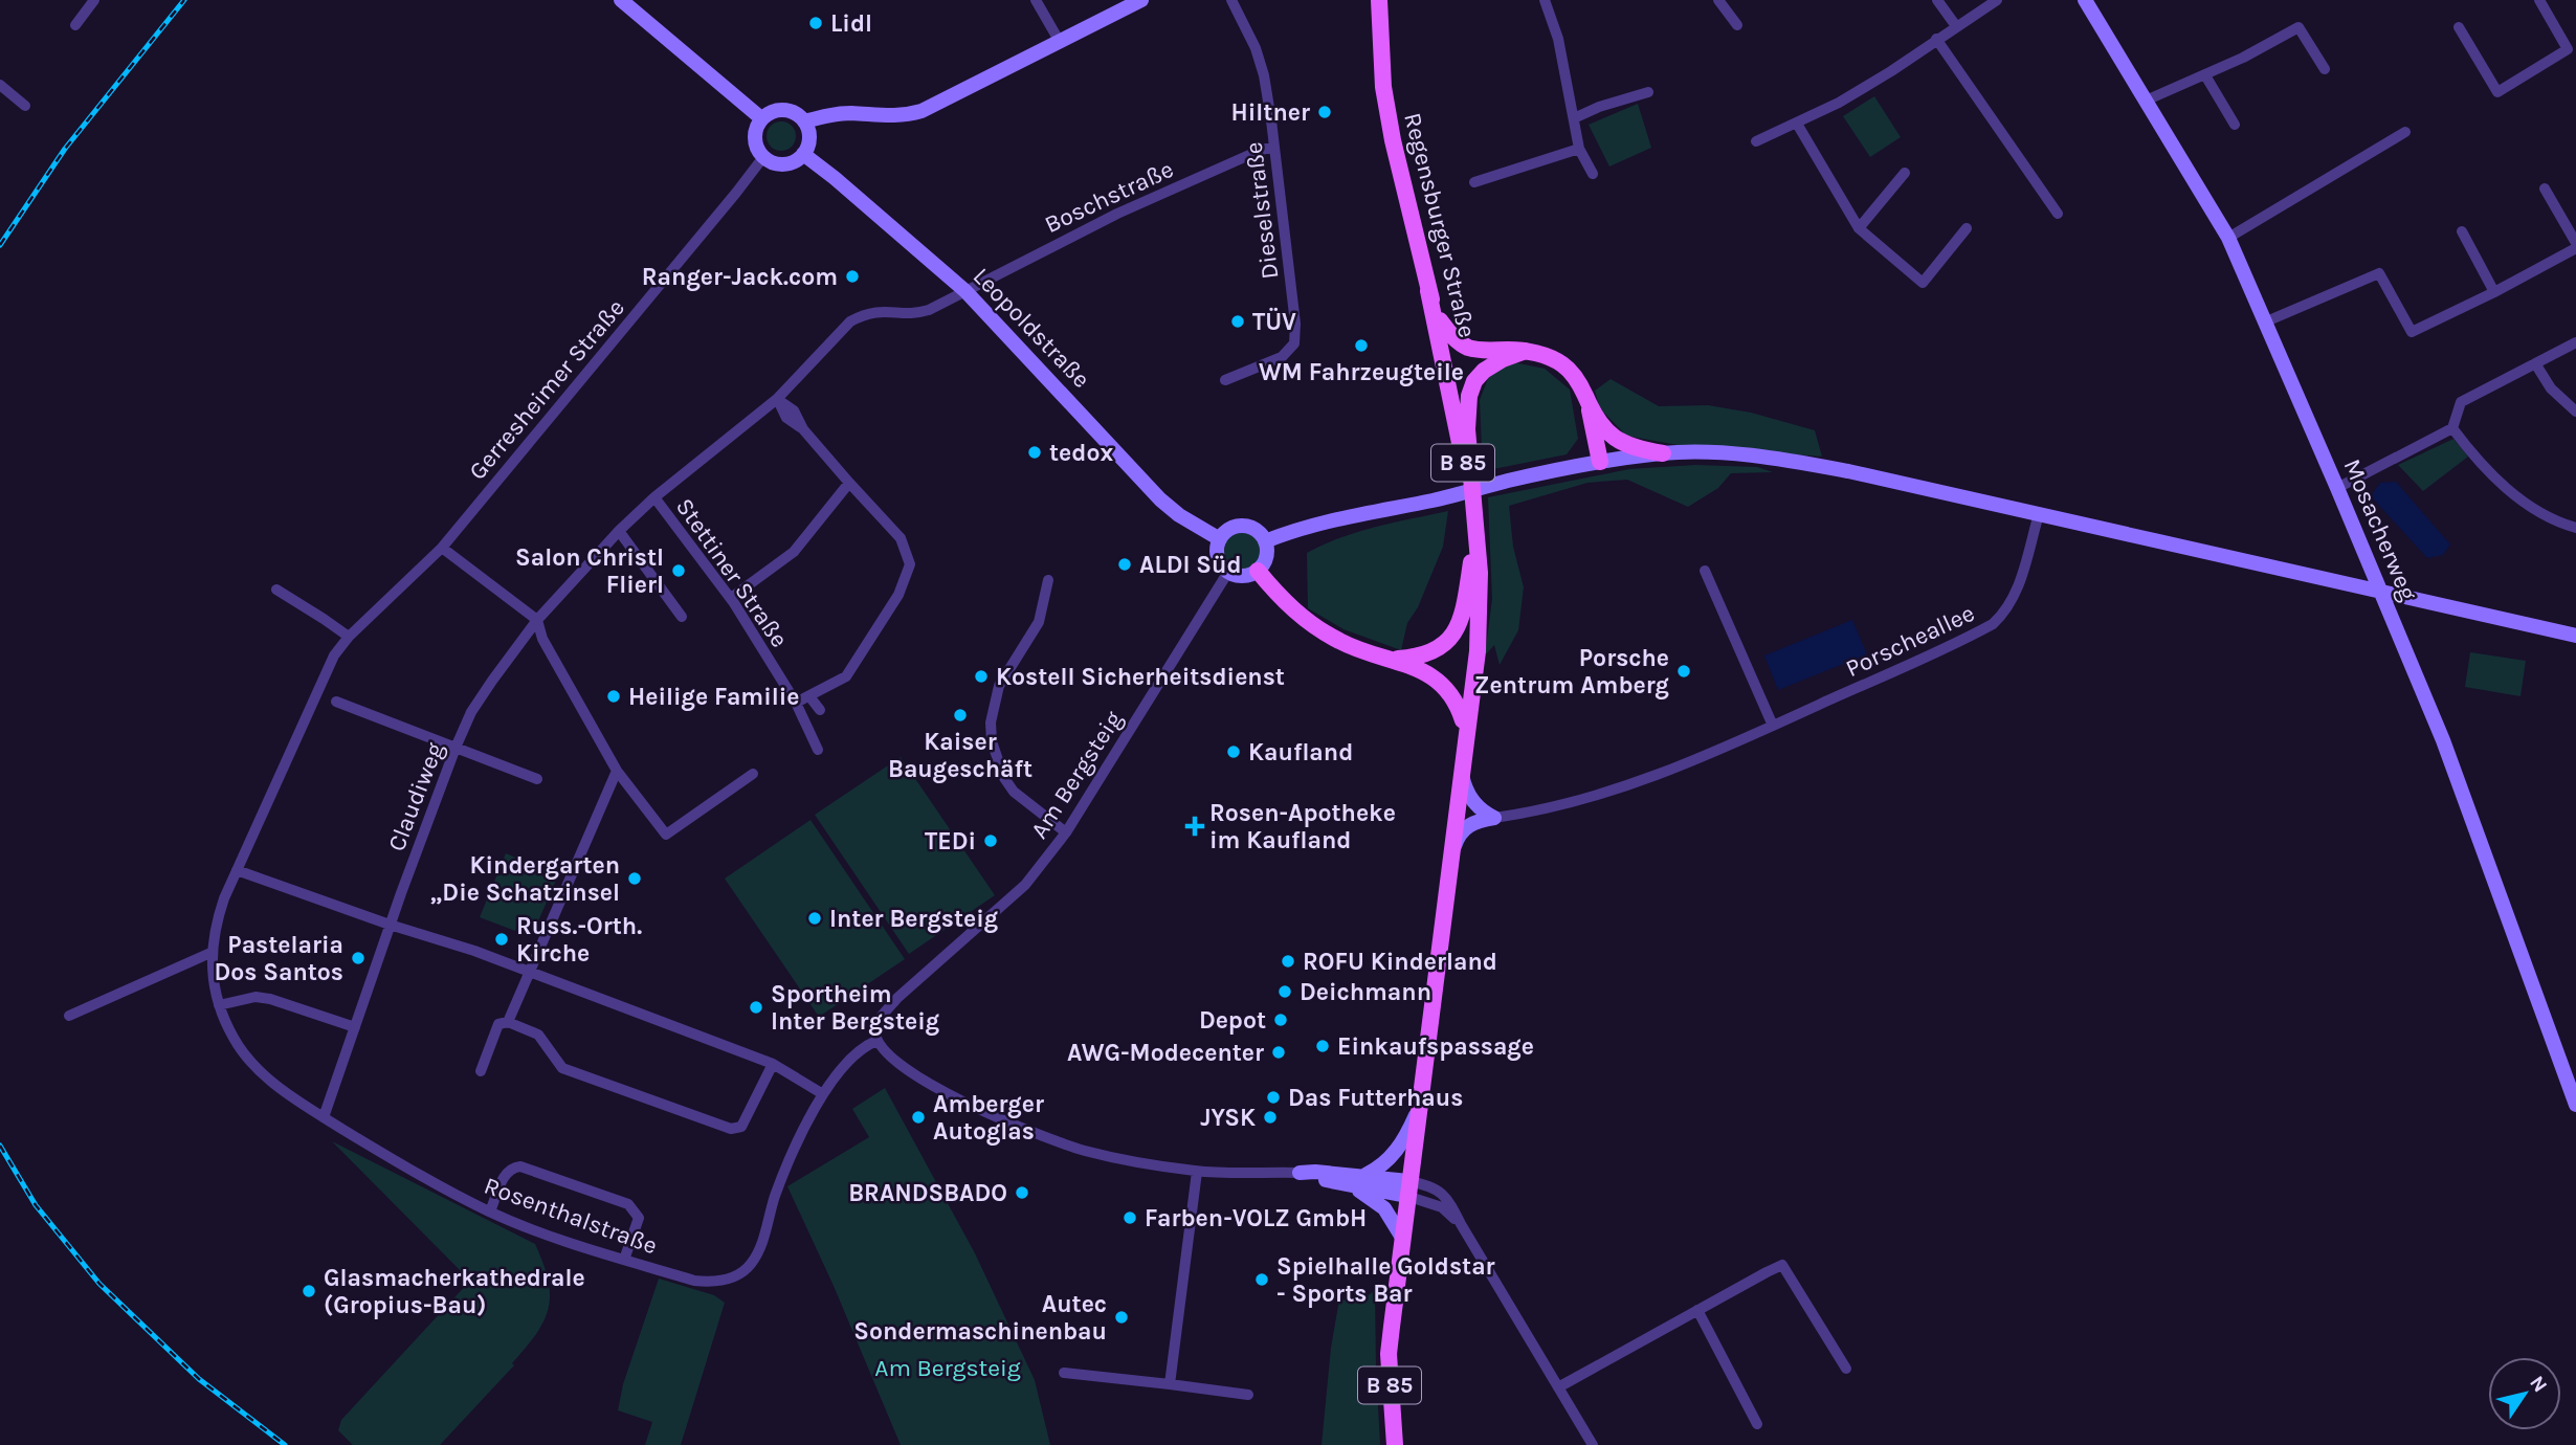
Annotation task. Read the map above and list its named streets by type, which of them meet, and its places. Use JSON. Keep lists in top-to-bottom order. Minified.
{"streets":{"main road":["Regensburger Straße","B 85"],"street":["Boschstraße","Dieselstraße","Leopoldstraße","Gerresheimer Straße","Mosacherweg","Stettiner Straße","Porscheallee","Am Bergsteig","Claudiweg","Rosenthalstraße"]},"crossings":[["Boschstraße","Dieselstraße"],["Boschstraße","Leopoldstraße"],["Boschstraße","Claudiweg"],["Regensburger Straße","B 85"],["Leopoldstraße","Gerresheimer Straße"],["Leopoldstraße","Am Bergsteig"],["Leopoldstraße","Claudiweg"],["Gerresheimer Straße","Rosenthalstraße"],["Stettiner Straße","Claudiweg"],["Am Bergsteig","Rosenthalstraße"],["Claudiweg","Rosenthalstraße"]],"parks":["Am Bergsteig"],"places":{"other":["Lidl","Hiltner","Ranger-Jack.com","TÜV","WM Fahrzeugteile","tedox","ALDI Süd","Salon Christl Flierl","Porsche Zentrum Amberg","Kostell Sicherheitsdienst","Heilige Familie","Kaiser Baugeschäft","Kaufland","TEDi","Kindergarten „Die Schatzinsel","Inter Bergsteig","Russ.-Orth. Kirche","Pastelaria Dos Santos","ROFU Kinderland","Deichmann","Sportheim Inter Bergsteig","Depot","Einkaufspassage","AWG-Modecenter","Das Futterhaus","Amberger Autoglas","JYSK","BRANDSBADO","Farben-VOLZ GmbH","Spielhalle Goldstar - Sports Bar","Glasmacherkathedrale (Gropius-Bau)","Autec Sondermaschinenbau"],"health":["Rosen-Apotheke im Kaufland"]},"north":"top right"}
